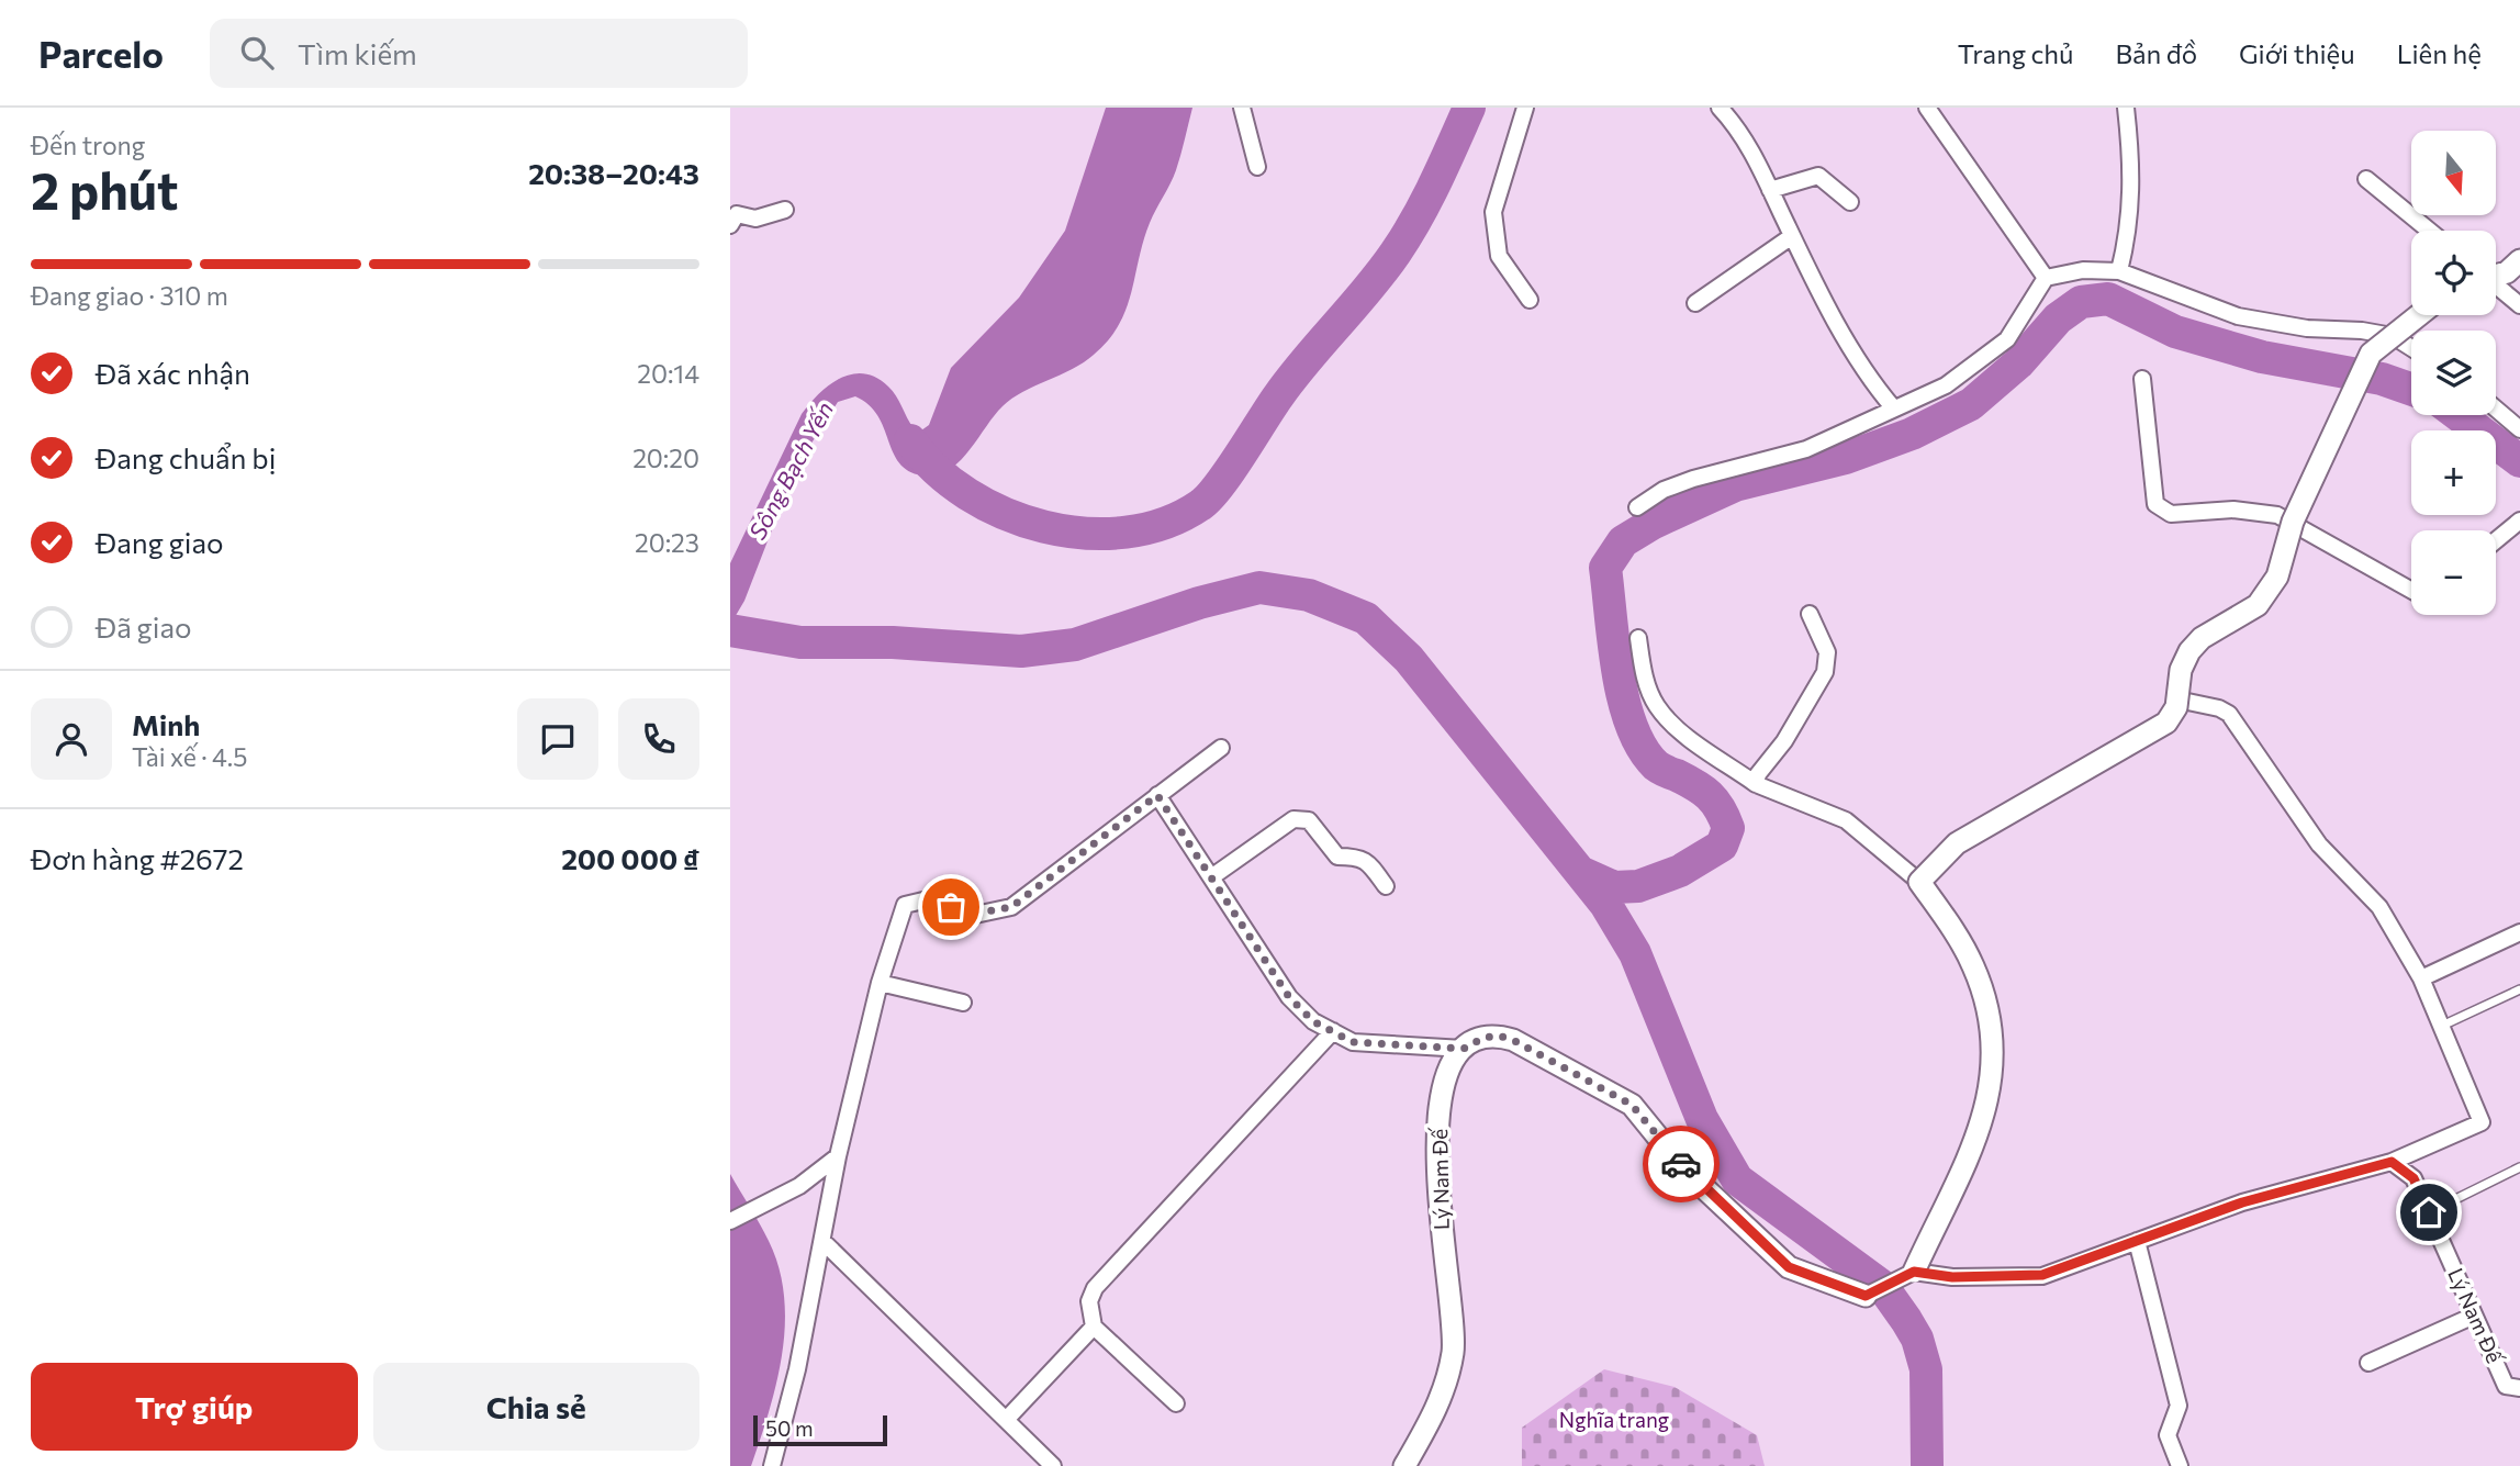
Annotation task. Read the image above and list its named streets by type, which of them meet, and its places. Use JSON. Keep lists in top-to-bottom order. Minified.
{"streets":{"street":["Lý Nam Đế"]},"water":["Sông Bạch Yến"],"parks":["Nghĩa trang"],"scale_bar":"50 m","north":"bottom","page":{"header":"Parcelo","search":"Tìm kiếm","nav":["Trang chủ","Bản đồ","Giới thiệu","Liên hệ"],"heading":["2 phút","Đến trong","20:38–20:43"],"panel":["Minh","Tài xế · 4.5","Đơn hàng #2672","200 000 ₫"],"map_buttons":["+","−"],"bar":"Đang giao · 310 m","list":[["Đã xác nhận","20:14"],["Đang chuẩn bị","20:20"],["Đang giao","20:23"],"Đã giao"],"buttons":["Trợ giúp","Chia sẻ"],"scale":"50 m"}}
